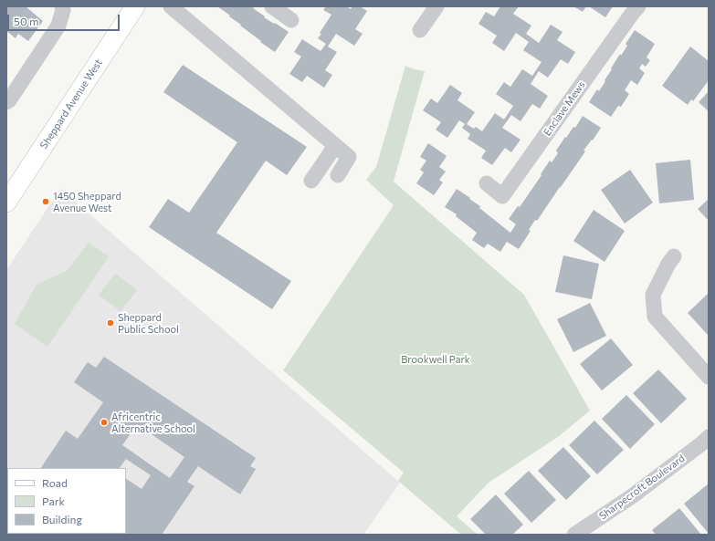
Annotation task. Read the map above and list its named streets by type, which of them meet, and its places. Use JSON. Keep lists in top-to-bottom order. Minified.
{"streets":{"main road":["Sheppard Avenue West"],"street":["Enclave Mews","Sharpecroft Boulevard"]},"parks":["Brookwell Park"],"places":["1450 Sheppard Avenue West","Sheppard Public School","Africentric Alternative School"],"legend":["Road","Park","Building"],"scale_bar":"50 m"}
